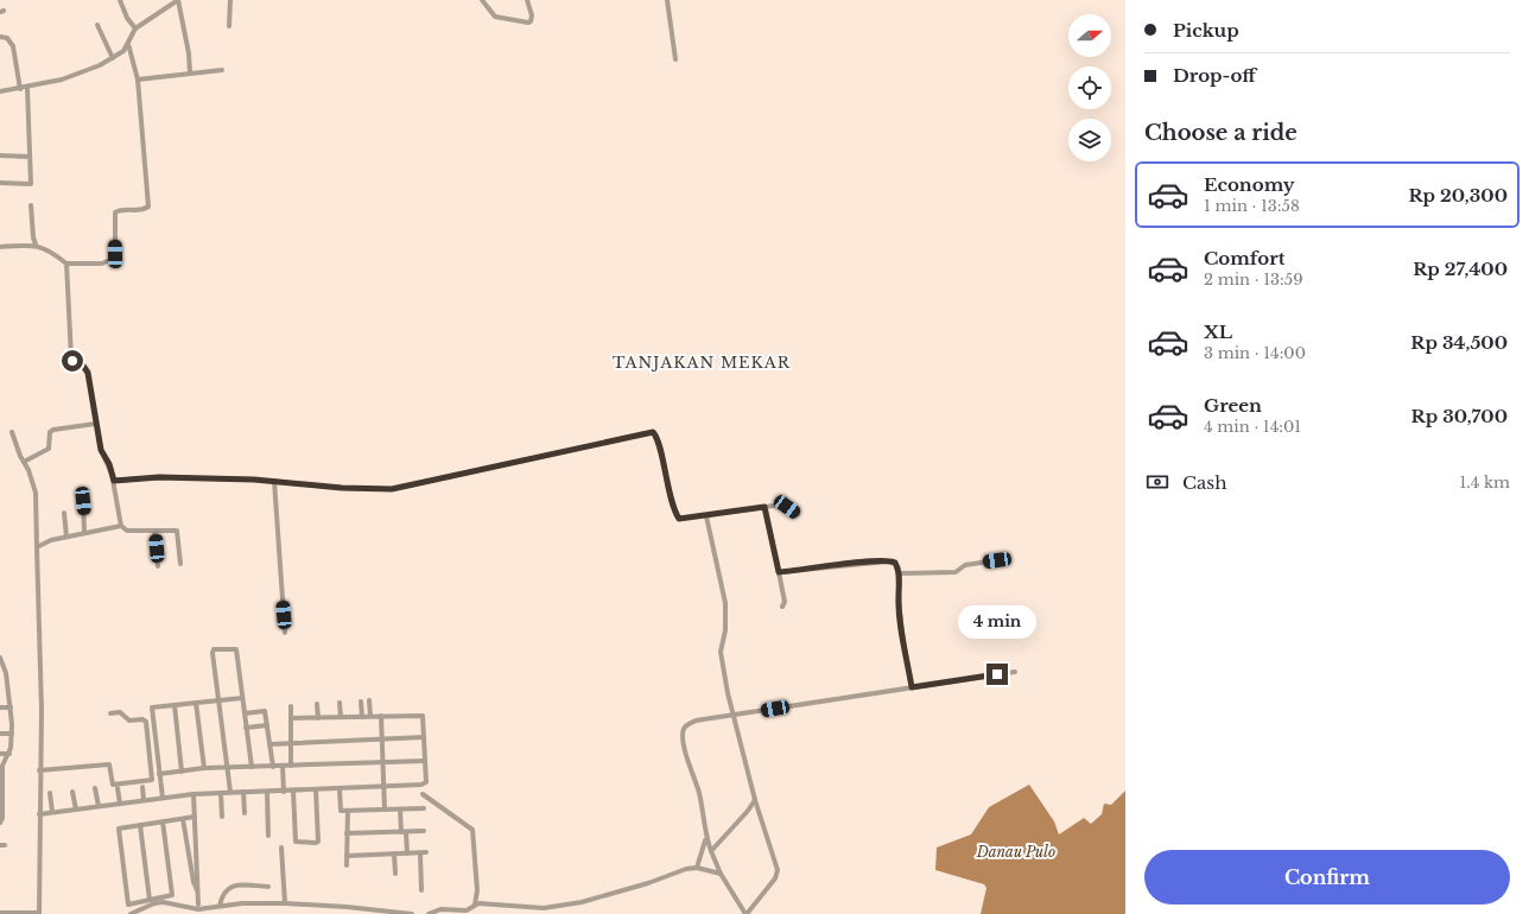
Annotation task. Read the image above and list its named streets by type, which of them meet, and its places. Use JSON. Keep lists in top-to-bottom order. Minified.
{"districts":["TANJAKAN MEKAR"],"water":["Danau Pulo"],"north":"right","page":{"banner":["Pickup","Drop-off"],"heading":"Choose a ride","list":[{"name":"Economy","note":"1 min · 13:58","value":"Rp 20,300"},{"name":"Comfort","note":"2 min · 13:59","value":"Rp 27,400"},{"name":"XL","note":"3 min · 14:00","value":"Rp 34,500"},{"name":"Green","note":"4 min · 14:01","value":"Rp 30,700"}],"pay":["Cash","1.4 km"],"bubble":"4 min","buttons":"Confirm"}}
